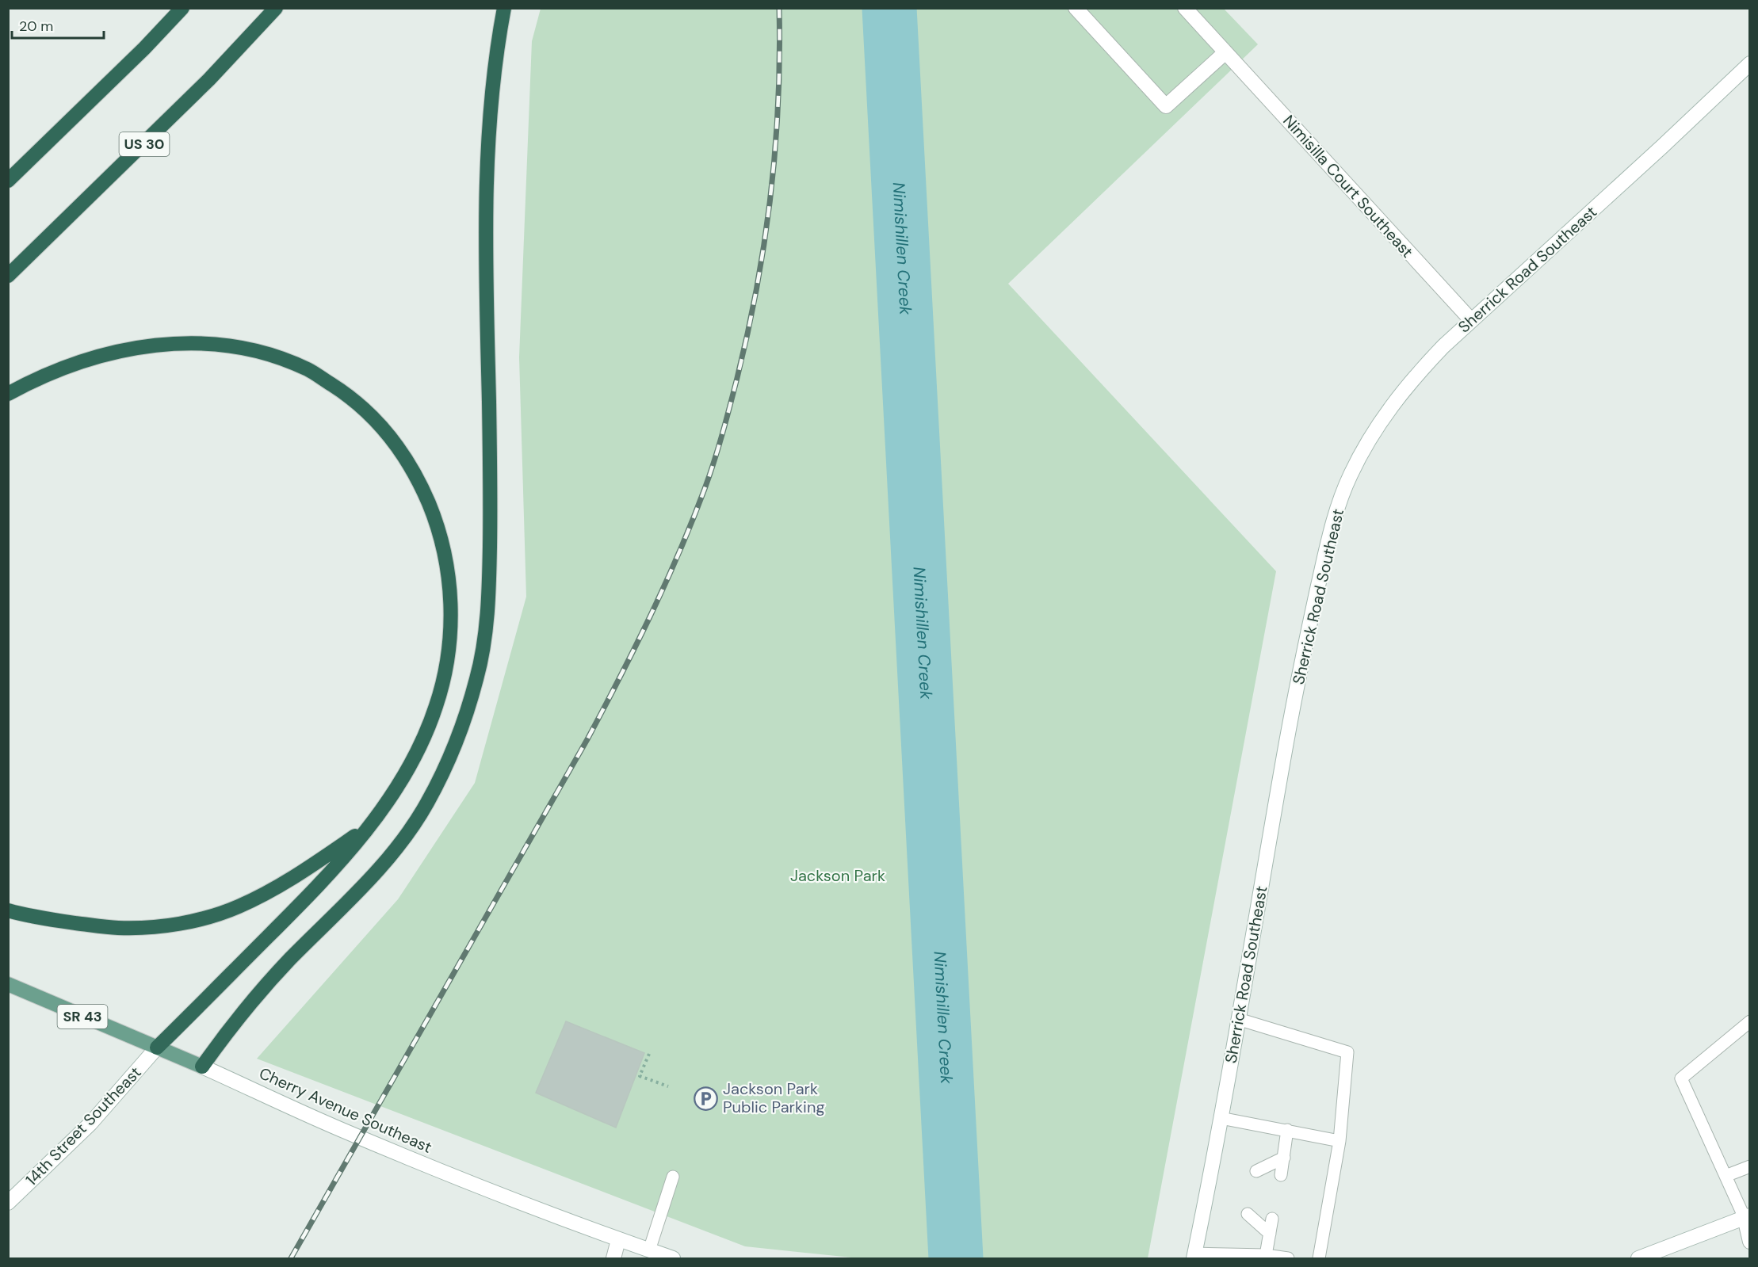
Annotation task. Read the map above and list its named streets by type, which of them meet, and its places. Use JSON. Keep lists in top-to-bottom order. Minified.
{"streets":{"highway":["US 30"],"main road":["SR 43","Cherry Avenue Southeast"],"street":["Nimisilla Court Southeast","Sherrick Road Southeast","14th Street Southeast"]},"crossings":[["Nimisilla Court Southeast","Sherrick Road Southeast"],["Cherry Avenue Southeast","14th Street Southeast"]],"water":["Nimishillen Creek"],"parks":["Jackson Park"],"places":{"parking":["Jackson Park Public Parking"]},"scale_bar":"20 m"}
